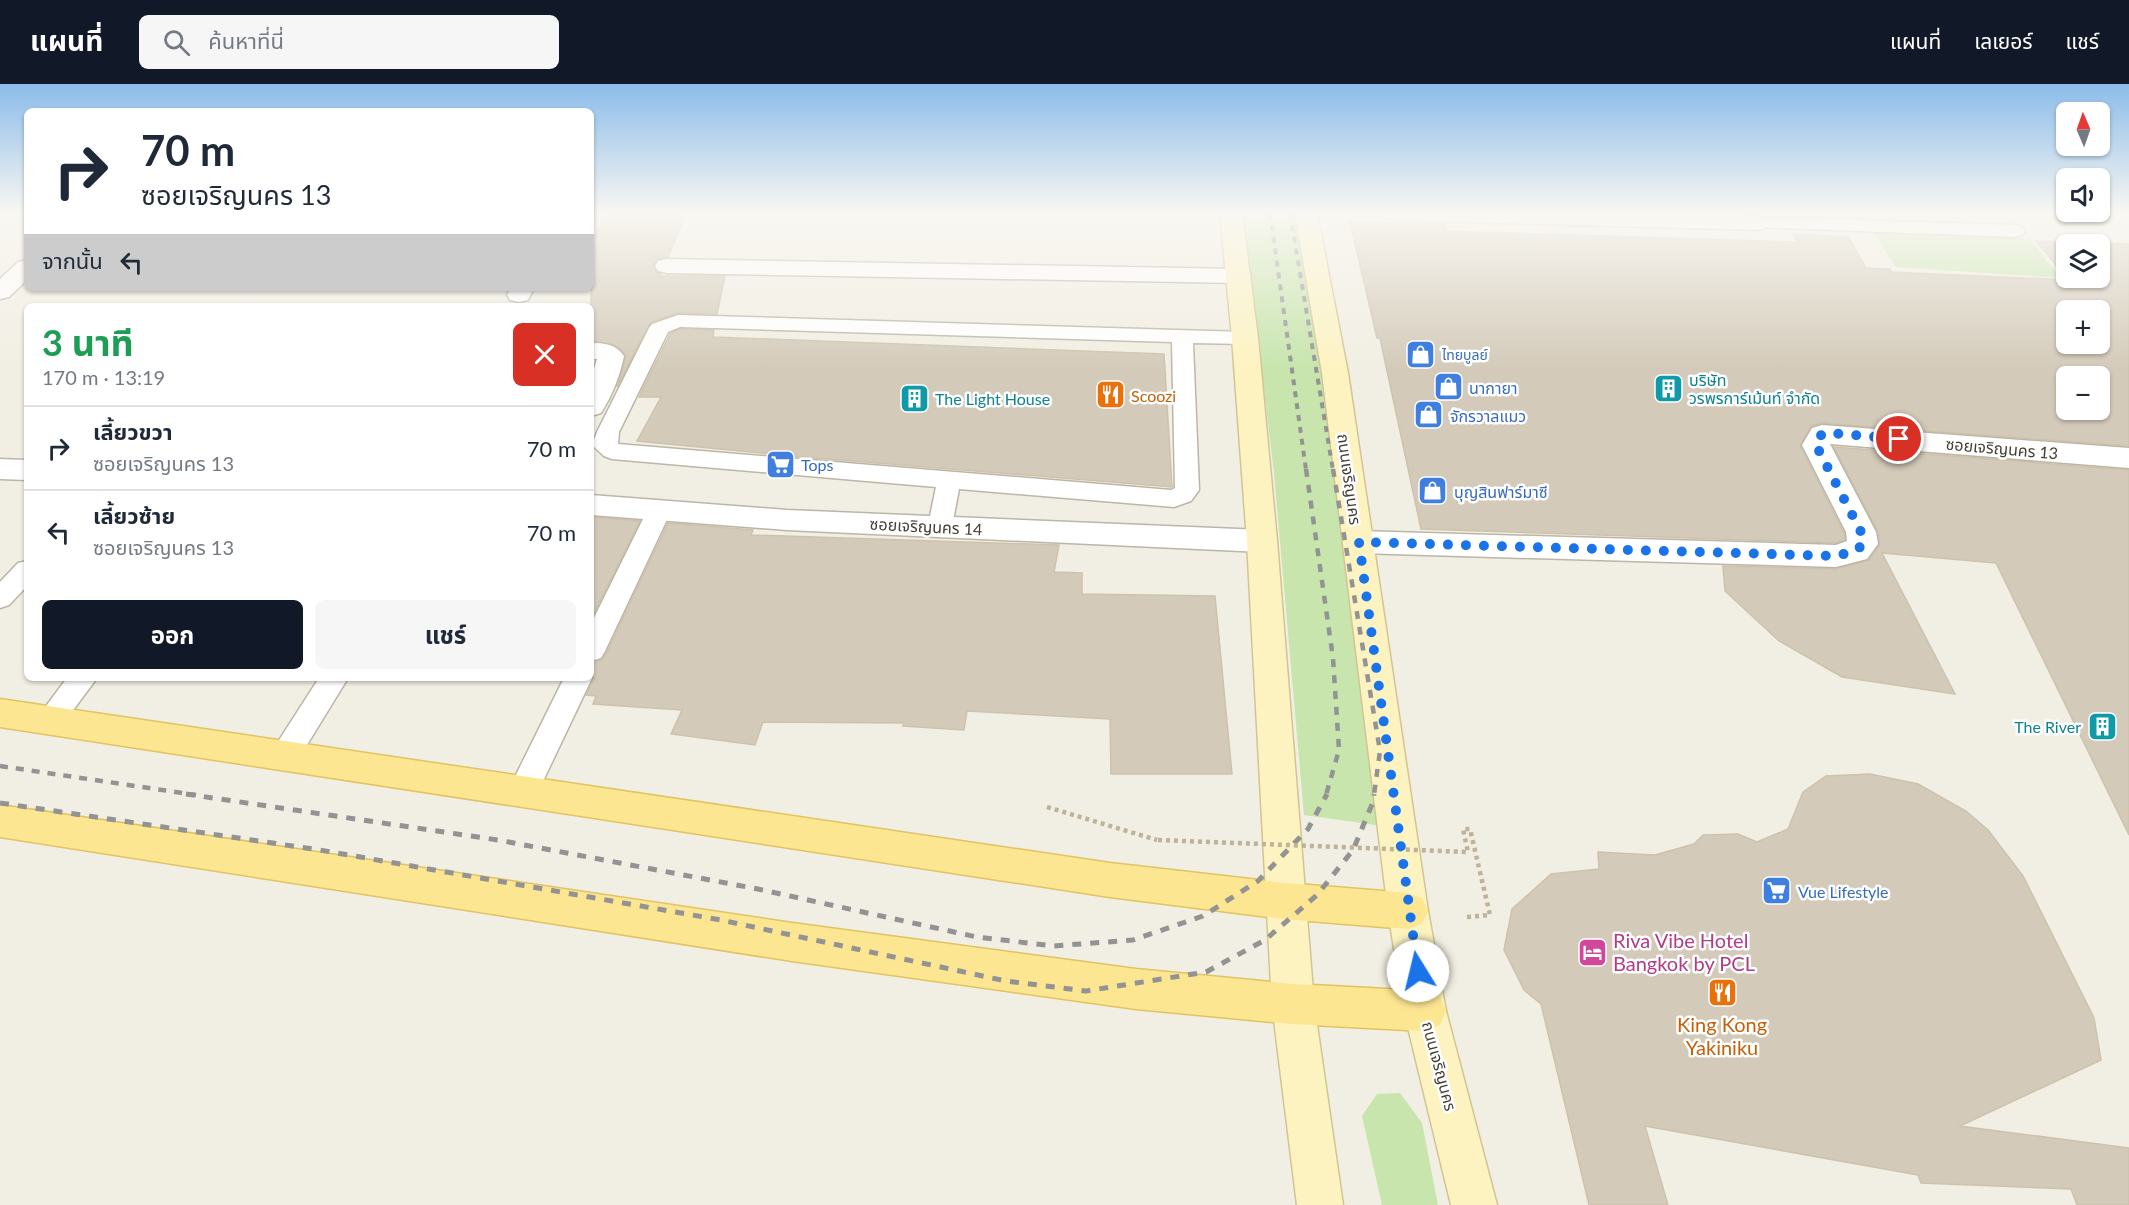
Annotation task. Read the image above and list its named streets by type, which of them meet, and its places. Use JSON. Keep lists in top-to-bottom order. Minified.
{"streets":{"main road":["ถนนเจริญนคร"],"street":["ซอยเจริญนคร 13","ซอยเจริญนคร 14"]},"crossings":[["ซอยเจริญนคร 13","ถนนเจริญนคร"]],"places":{"shop":["ไทยบูลย์","นากายา","จักรวาลแมว","บุญสินฟาร์มาซี"],"building":["บริษัท วรพรการ์เม้นท์ จำกัด","The Light House","The River"],"restaurant":["Scoozi","King Kong Yakiniku"],"supermarket":["Tops","Vue Lifestyle"],"hotel":["Riva Vibe Hotel Bangkok by PCL"]},"north":"top","page":{"header":"แผนที่","search":"ค้นหาที่นี่","nav":["แผนที่","เลเยอร์","แชร์"],"map_buttons":["+","−"],"turn":["70 m","ซอยเจริญนคร 13"],"then":"จากนั้น","heading":["3 นาที","170 m · 13:19"],"list":[{"name":"เลี้ยวขวา","note":"ซอยเจริญนคร 13","value":"70 m"},{"name":"เลี้ยวซ้าย","note":"ซอยเจริญนคร 13","value":"70 m"}],"buttons":["ออก","แชร์"]}}
